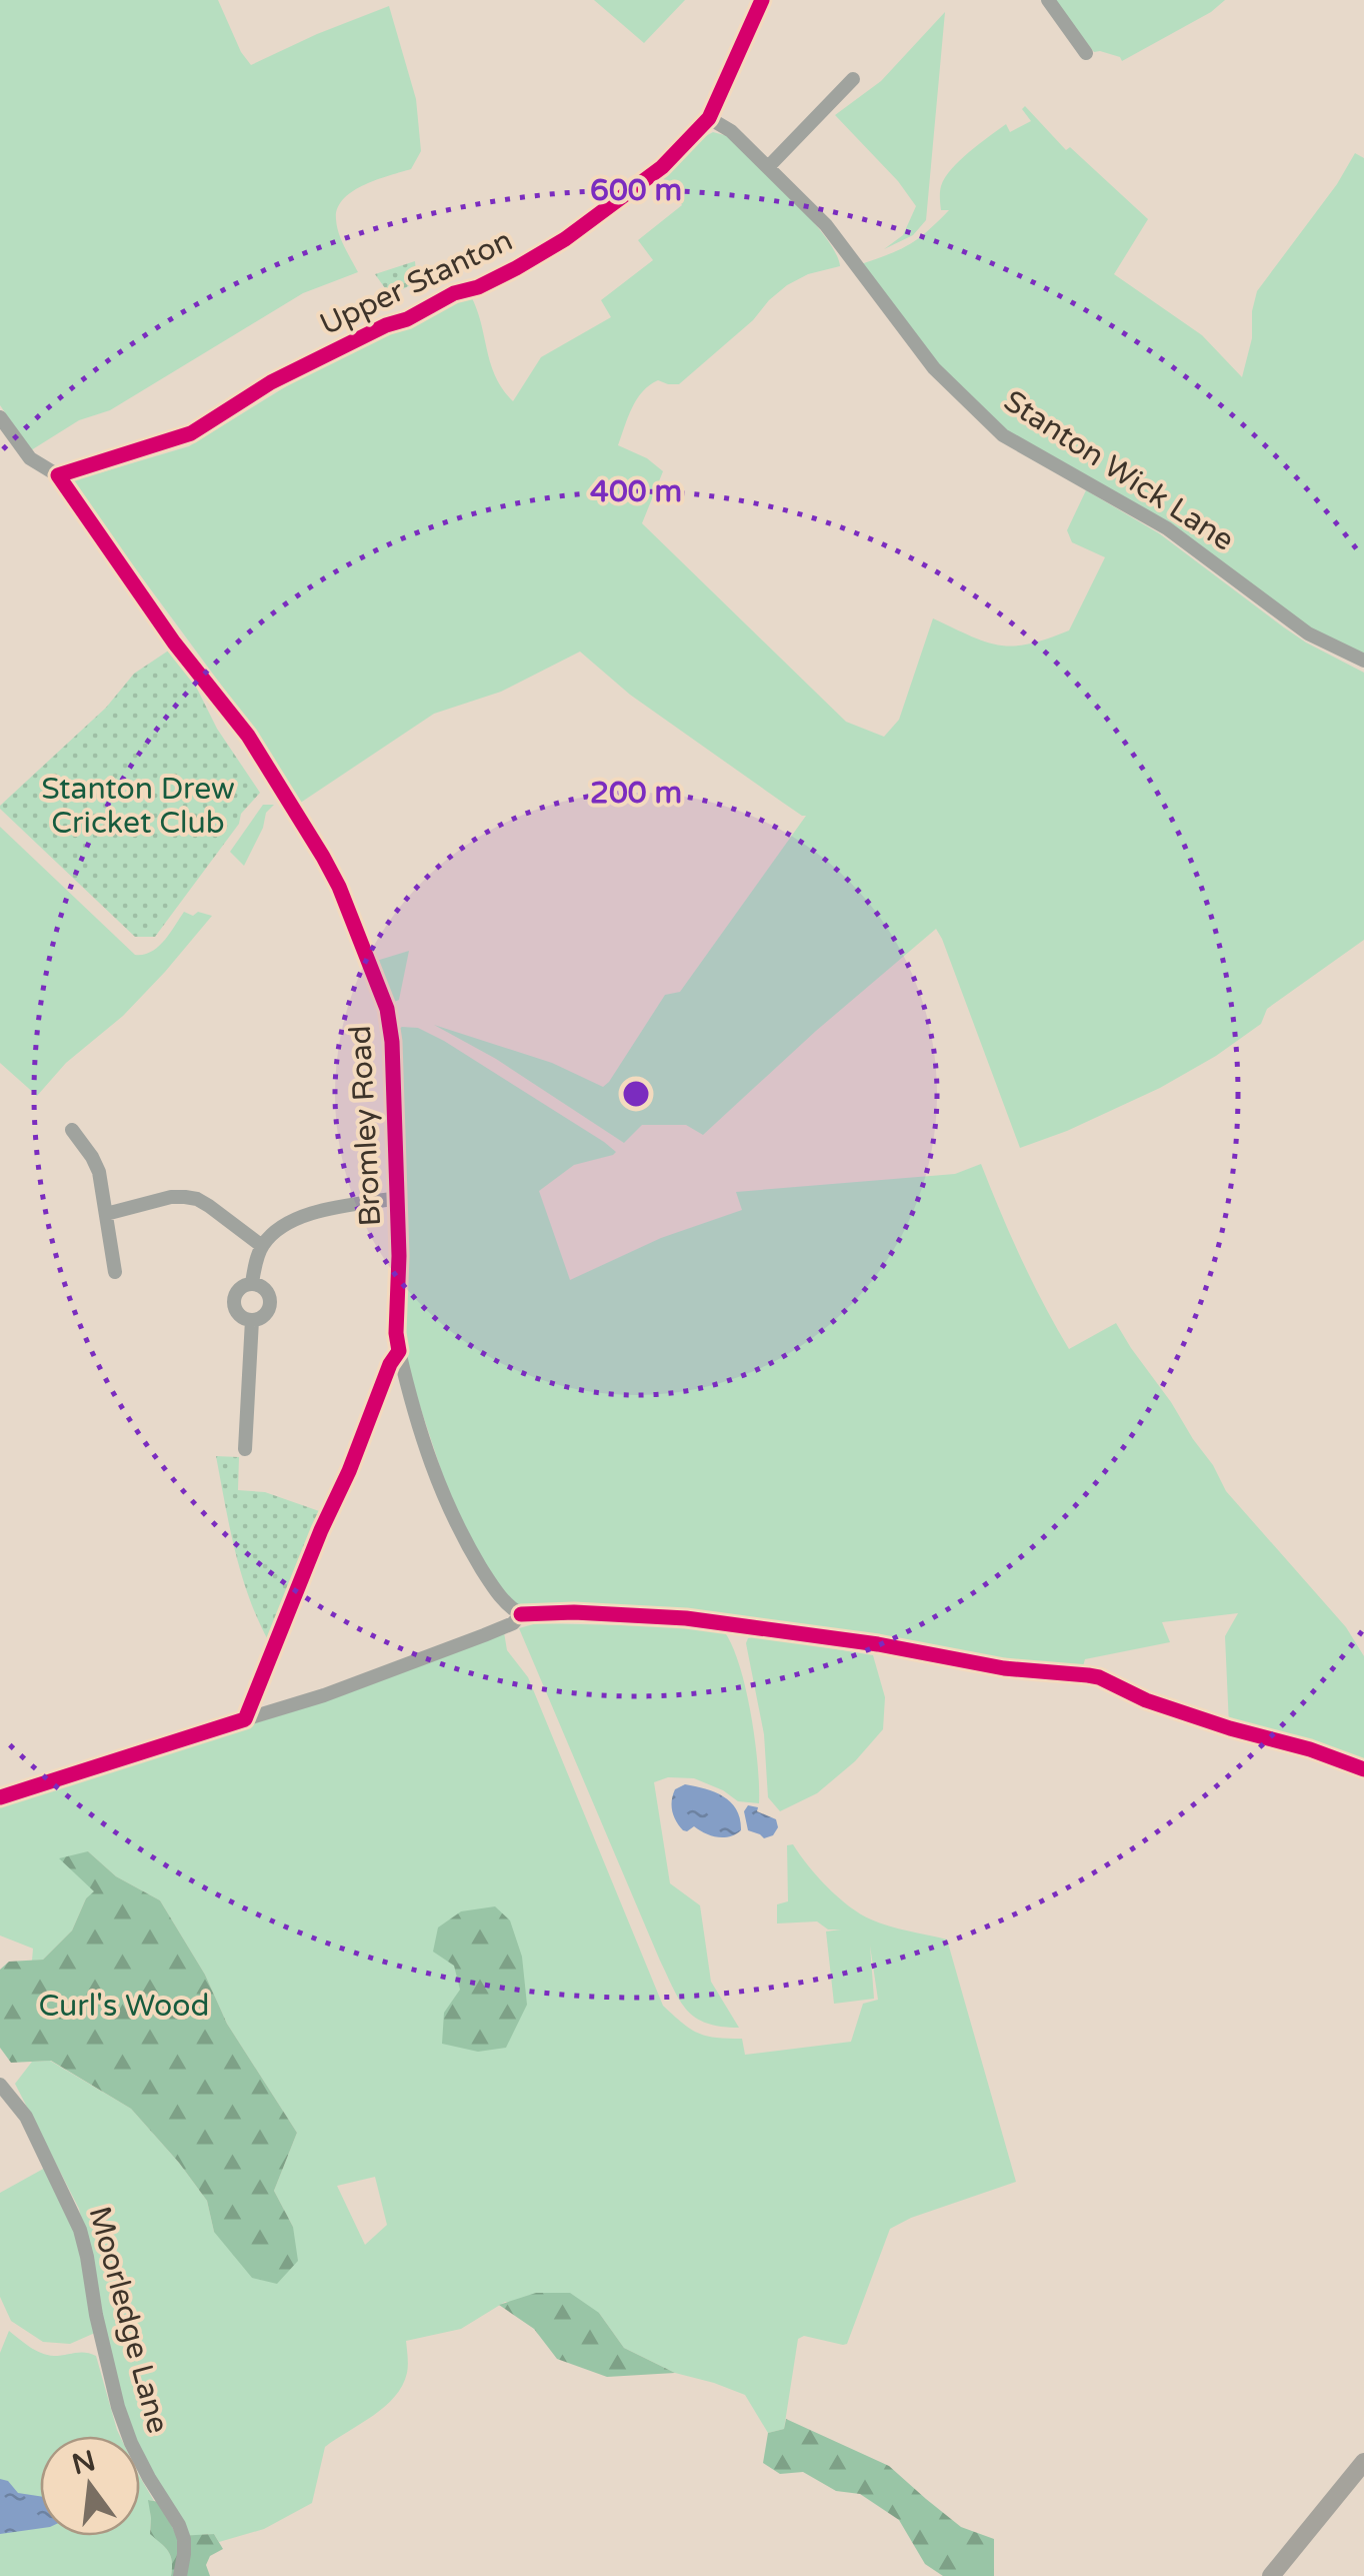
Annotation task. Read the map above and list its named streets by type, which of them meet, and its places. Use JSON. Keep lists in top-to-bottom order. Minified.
{"streets":{"street":["Upper Stanton","Stanton Wick Lane","Bromley Road","Moorledge Lane"]},"crossings":[["Upper Stanton","Stanton Wick Lane"],["Upper Stanton","Bromley Road"]],"parks":["Stanton Drew Cricket Club","Curl's Wood"],"north":"top","rings":["600 m","400 m","200 m"]}
